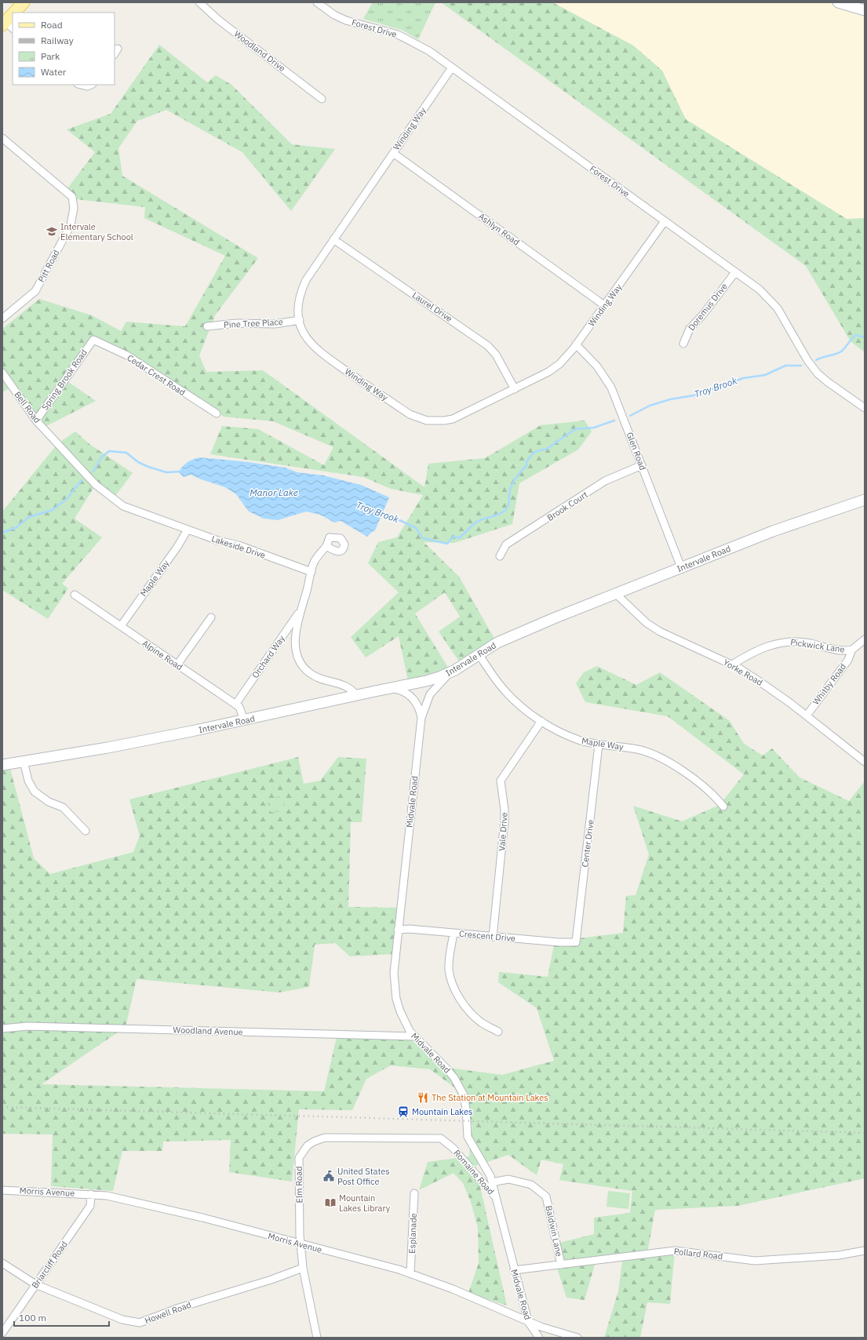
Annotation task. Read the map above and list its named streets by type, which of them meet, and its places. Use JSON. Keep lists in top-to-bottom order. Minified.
{"streets":{"street":["Forest Drive","Woodland Drive","Winding Way","Ashlyn Road","Pitt Road","Laurel Drive","Doremus Drive","Pine Tree Place","Cedar Crest Road","Spring Brook Road","Bell Road","Glen Road","Brook Court","Lakeside Drive","Intervale Road","Maple Way","Pickwick Lane","Alpine Road","Orchard Way","Yorke Road","Whitby Road","Midvale Road","Vale Drive","Center Drive","Crescent Drive","Woodland Avenue","Romaine Road","Elm Road","Morris Avenue","Baldwin Lane","Esplanade","Pollard Road","Briarcliff Road","Howell Road"]},"crossings":[["Forest Drive","Winding Way"],["Forest Drive","Doremus Drive"],["Winding Way","Ashlyn Road"],["Winding Way","Laurel Drive"],["Winding Way","Pine Tree Place"],["Winding Way","Glen Road"],["Cedar Crest Road","Spring Brook Road"],["Spring Brook Road","Bell Road"],["Bell Road","Lakeside Drive"],["Glen Road","Brook Court"],["Glen Road","Intervale Road"],["Lakeside Drive","Maple Way"],["Intervale Road","Maple Way"],["Intervale Road","Alpine Road"],["Intervale Road","Yorke Road"],["Intervale Road","Midvale Road"],["Maple Way","Alpine Road"],["Maple Way","Vale Drive"],["Maple Way","Center Drive"],["Pickwick Lane","Yorke Road"],["Pickwick Lane","Whitby Road"],["Alpine Road","Orchard Way"],["Yorke Road","Whitby Road"],["Midvale Road","Crescent Drive"],["Midvale Road","Woodland Avenue"],["Midvale Road","Romaine Road"],["Midvale Road","Morris Avenue"],["Midvale Road","Pollard Road"],["Vale Drive","Crescent Drive"],["Center Drive","Crescent Drive"],["Romaine Road","Elm Road"],["Romaine Road","Baldwin Lane"],["Elm Road","Morris Avenue"],["Elm Road","Howell Road"],["Morris Avenue","Esplanade"],["Morris Avenue","Briarcliff Road"],["Baldwin Lane","Pollard Road"],["Briarcliff Road","Howell Road"]],"water":["Troy Brook","Manor Lake"],"places":{"school or university":["Intervale Elementary School"],"restaurant":["The Station at Mountain Lakes"],"station":["Mountain Lakes"],"public building":["United States Post Office"],"library":["Mountain Lakes Library"]},"legend":["Road","Railway","Park","Water"],"scale_bar":"100 m"}
